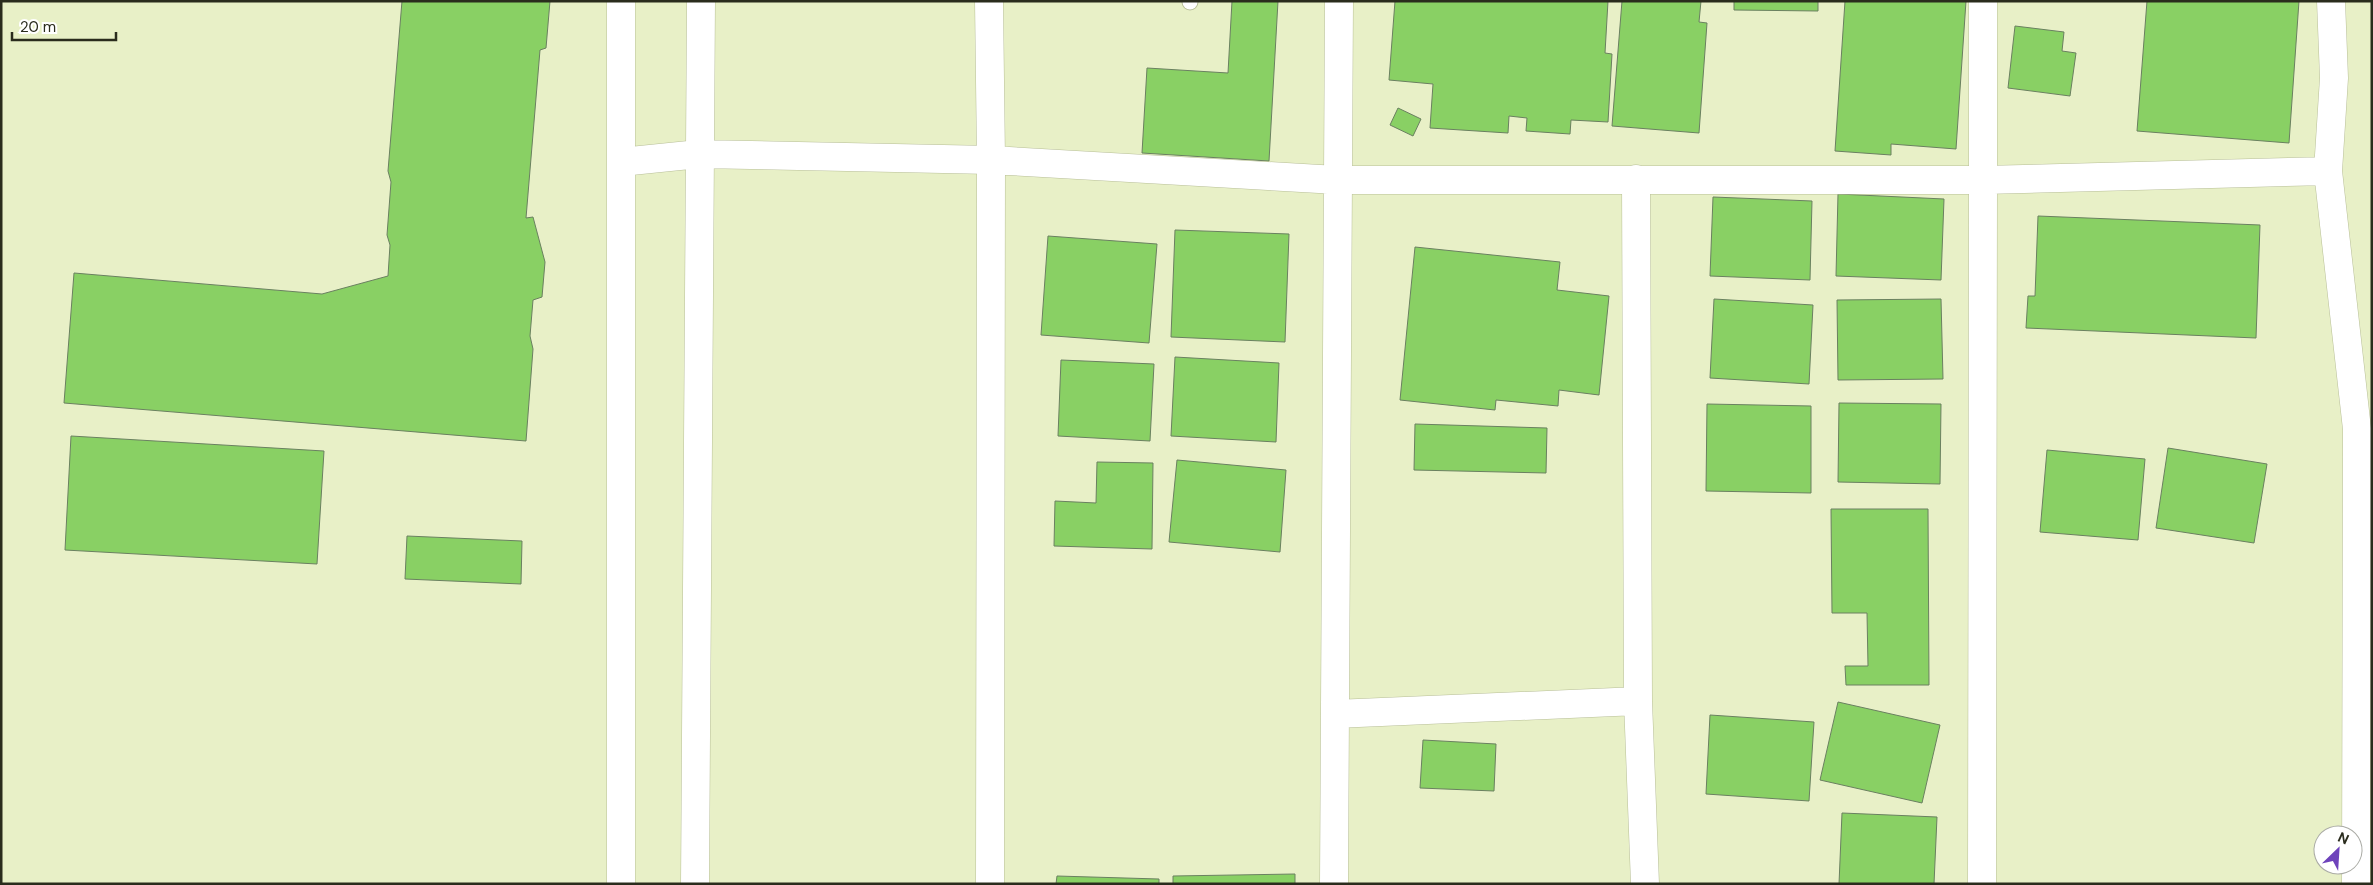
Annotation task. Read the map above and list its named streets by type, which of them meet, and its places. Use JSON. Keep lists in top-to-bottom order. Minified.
{"scale_bar":"20 m","north":"top right"}
